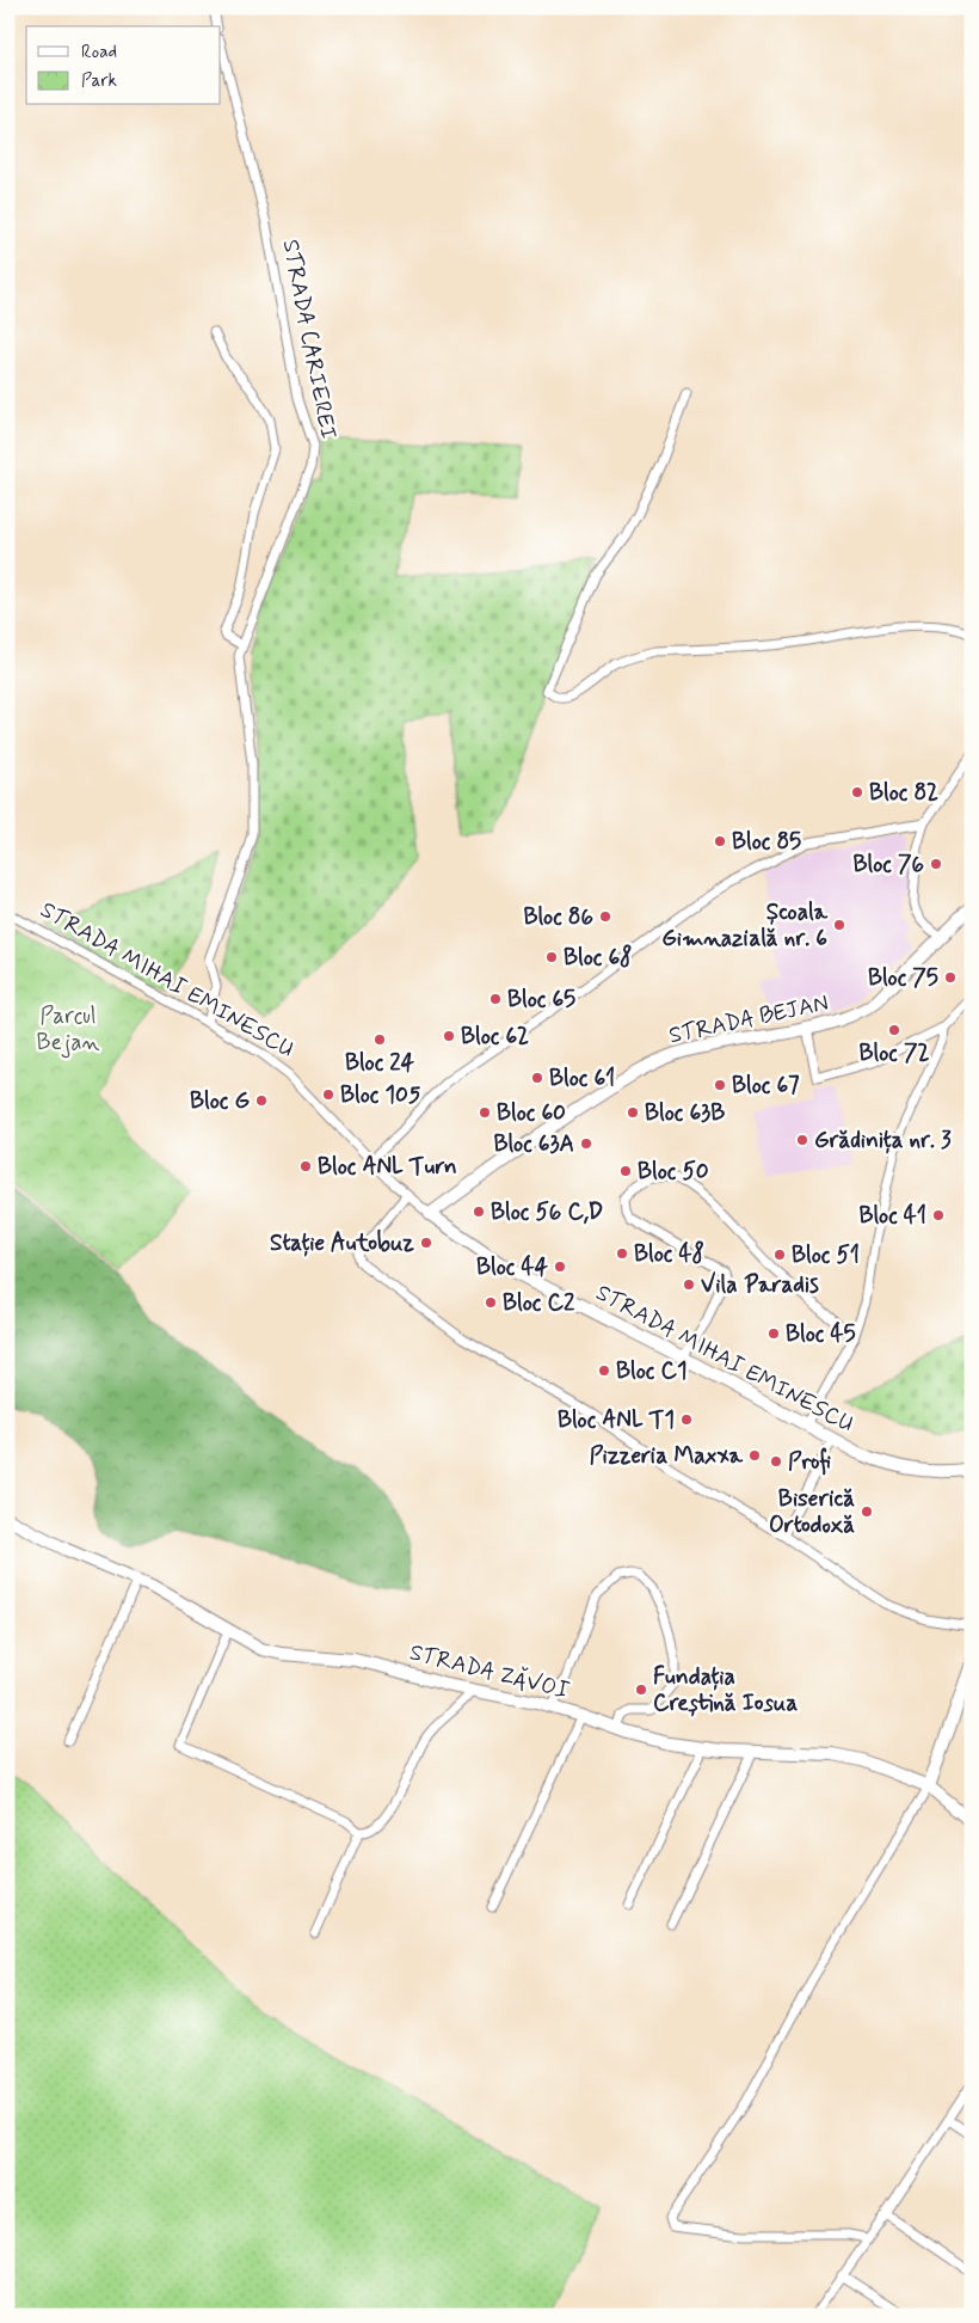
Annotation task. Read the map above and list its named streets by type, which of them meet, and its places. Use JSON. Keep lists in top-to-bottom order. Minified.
{"streets":{"street":["STRADA CARIEREI","STRADA MIHAI EMINESCU","STRADA BEJAN","STRADA ZĂVOI"]},"crossings":[["STRADA CARIEREI","STRADA MIHAI EMINESCU"],["STRADA MIHAI EMINESCU","STRADA BEJAN"]],"parks":["Parcul Bejan"],"places":["Bloc 82","Bloc 85","Bloc 76","Bloc 86","Școala Gimnazială nr. 6","Bloc 68","Bloc 75","Bloc 65","Bloc 72","Bloc 62","Bloc 24","Bloc 61","Bloc 67","Bloc 105","Bloc G","Bloc 60","Bloc 63B","Grădinița nr. 3","Bloc 63A","Bloc ANL Turn","Bloc 50","Bloc 56 C,D","Bloc 41","Stație Autobuz","Bloc 48","Bloc 51","Bloc 44","Vila Paradis","Bloc C2","Bloc 45","Bloc C1","Bloc ANL T1","Pizzeria Maxxa","Profi","Biserică Ortodoxă","Fundația Creștină Iosua"],"legend":["Road","Park"]}
